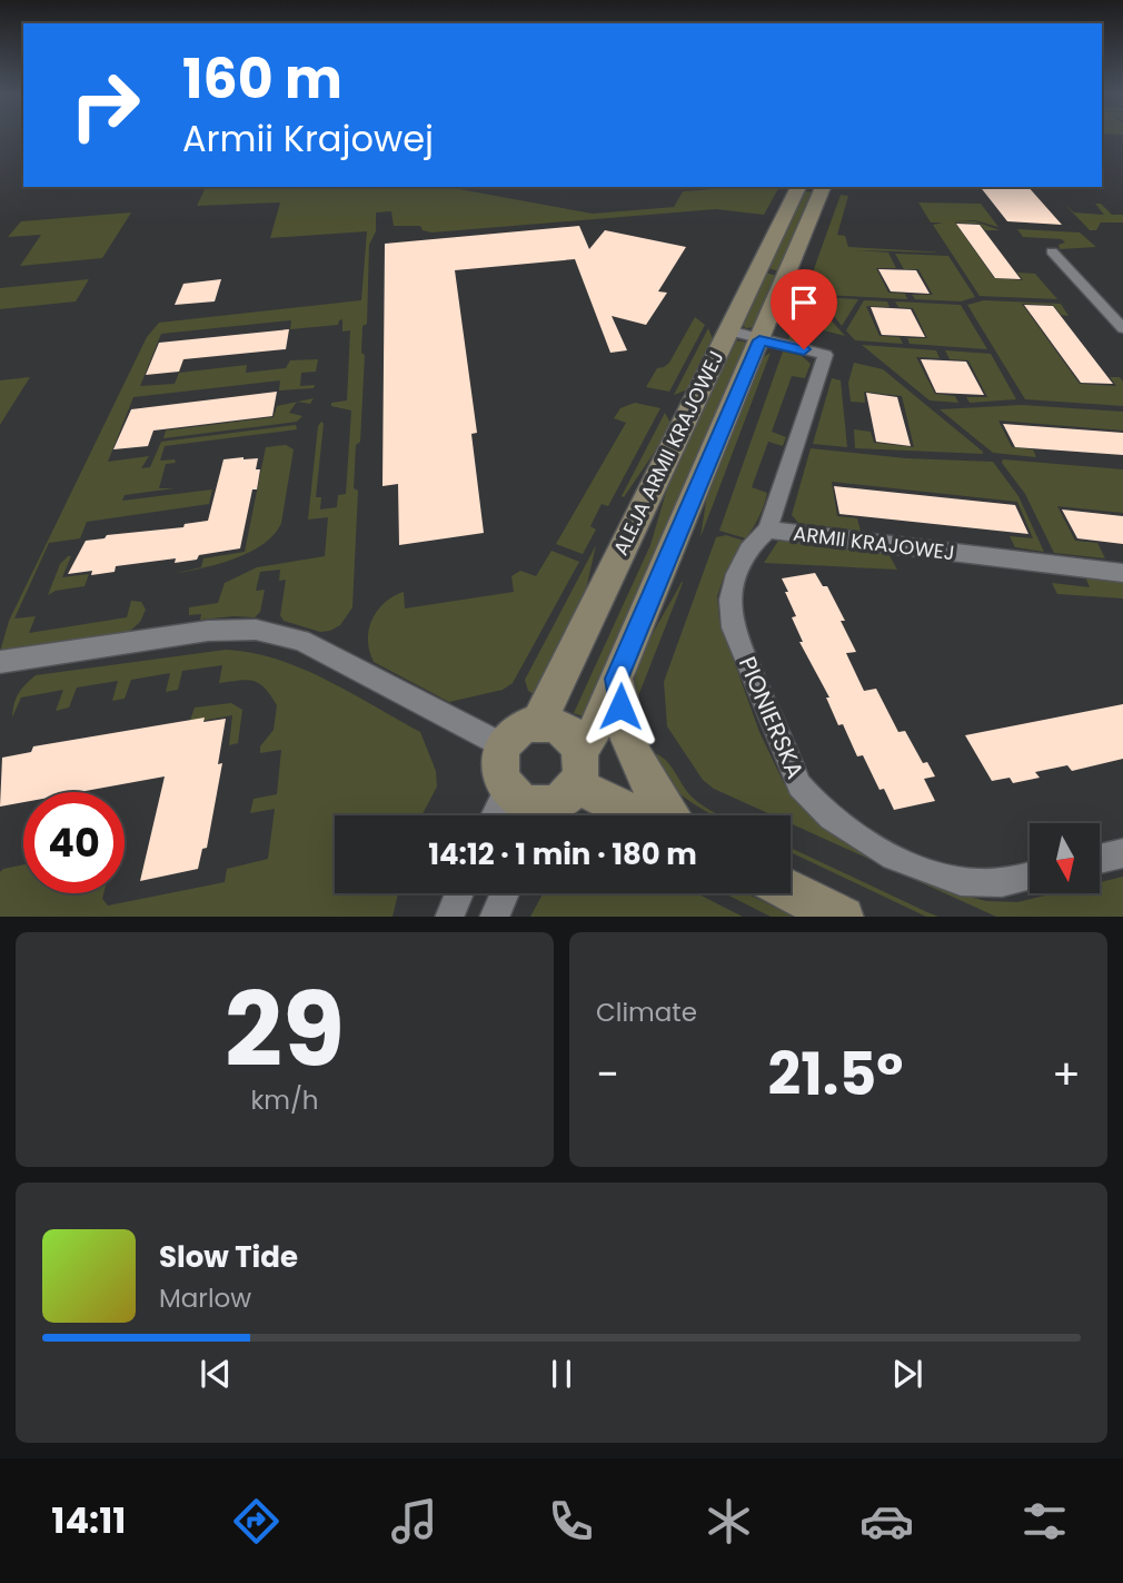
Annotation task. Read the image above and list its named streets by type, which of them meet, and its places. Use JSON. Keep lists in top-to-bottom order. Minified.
{"streets":{"street":["ALEJA ARMII KRAJOWEJ","ARMII KRAJOWEJ","PIONIERSKA"]},"crossings":[["ALEJA ARMII KRAJOWEJ","ARMII KRAJOWEJ"],["ARMII KRAJOWEJ","PIONIERSKA"]],"north":"bottom","page":{"turn":["160 m","Armii Krajowej"],"limit":"40","trip":"14:12 · 1 min · 180 m","tile":[["29","km/h"],"Climate"],"heat":["−","21.5°","+"],"song":["Slow Tide","Marlow"],"tabs":"14:11"}}
